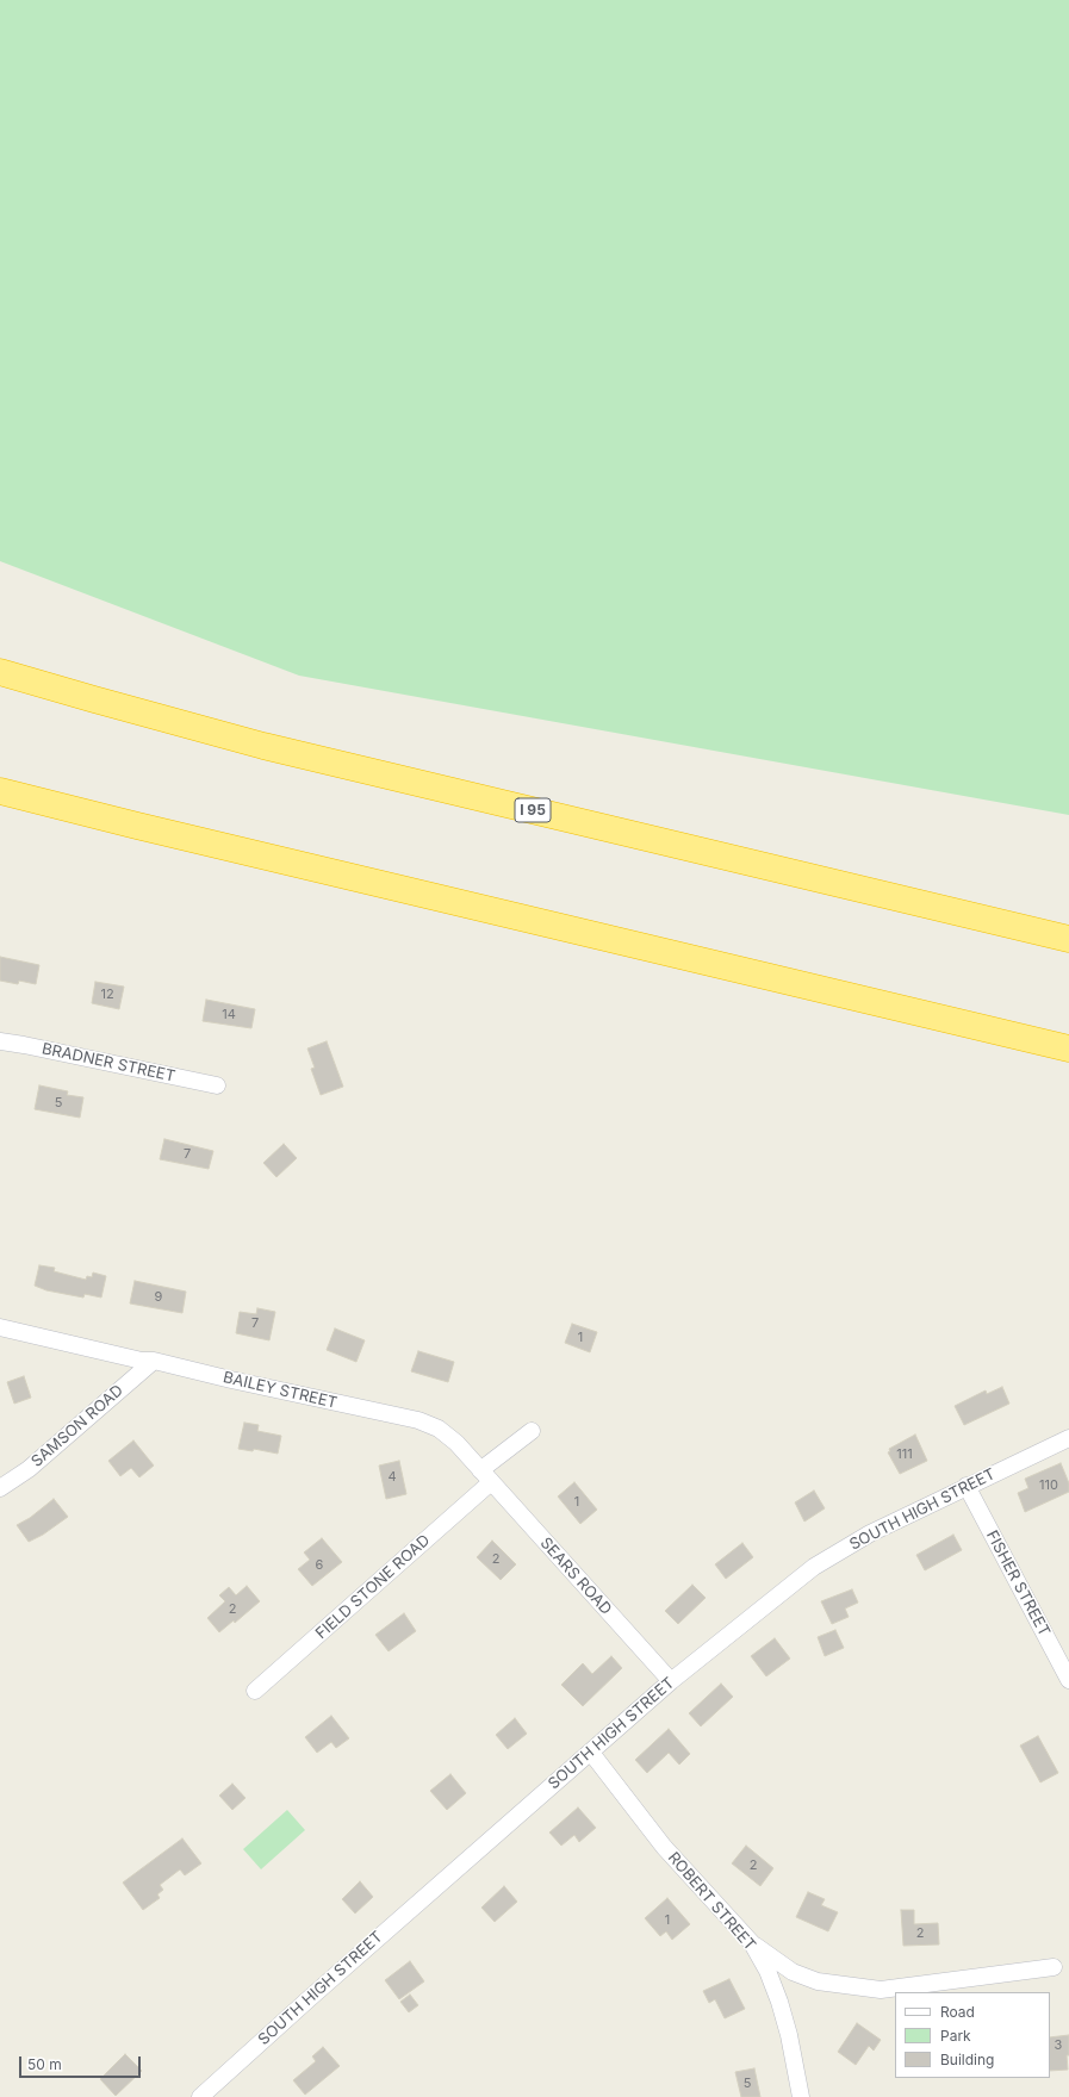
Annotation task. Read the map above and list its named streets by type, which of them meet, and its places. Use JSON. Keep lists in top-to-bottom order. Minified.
{"streets":{"highway":["I 95"],"street":["BRADNER STREET","BAILEY STREET","SAMSON ROAD","SOUTH HIGH STREET","SEARS ROAD","FISHER STREET","FIELD STONE ROAD","ROBERT STREET"]},"crossings":[["BAILEY STREET","SAMSON ROAD"],["BAILEY STREET","SEARS ROAD"],["BAILEY STREET","FIELD STONE ROAD"],["SOUTH HIGH STREET","SEARS ROAD"],["SOUTH HIGH STREET","FISHER STREET"],["SOUTH HIGH STREET","ROBERT STREET"],["SEARS ROAD","FIELD STONE ROAD"]],"house_numbers":["12","14","5","7","9","7","1","111","4","110","1","2","6","2","2","1","2","3","5"],"legend":["Road","Park","Building"],"scale_bar":"50 m"}
